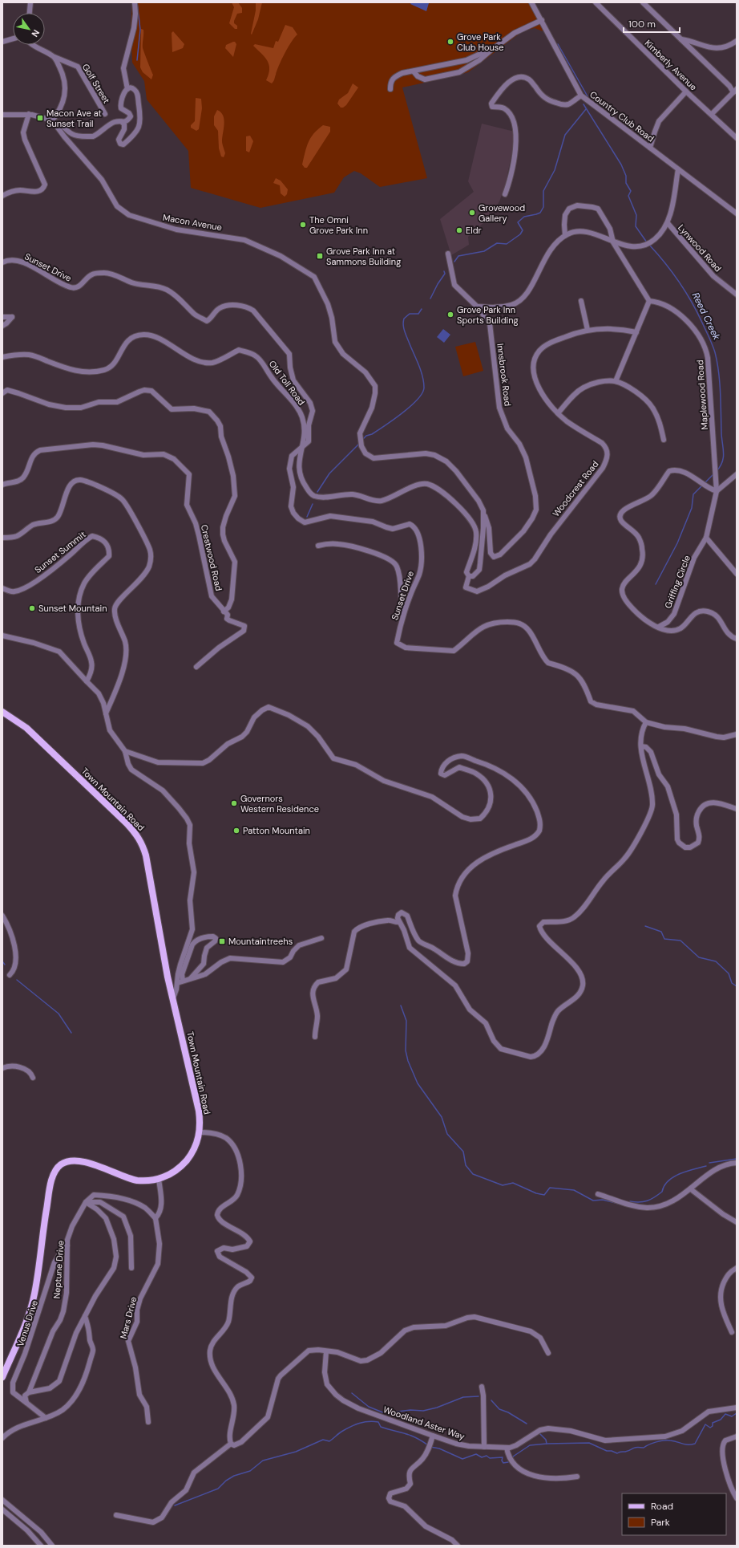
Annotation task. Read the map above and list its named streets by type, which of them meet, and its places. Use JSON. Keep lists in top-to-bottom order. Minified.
{"streets":{"main road":["Town Mountain Road"],"street":["Kimberly Avenue","Golf Street","Country Club Road","Macon Avenue","Lynwood Road","Sunset Drive","Innsbrook Road","Old Toll Road","Maplewood Road","Woodcrest Road","Sunset Summit","Crestwood Road","Griffing Circle","Neptune Drive","Mars Drive","Venus Drive","Woodland Aster Way"]},"crossings":[["Macon Avenue","Innsbrook Road"],["Sunset Drive","Old Toll Road"],["Old Toll Road","Woodcrest Road"],["Maplewood Road","Griffing Circle"],["Neptune Drive","Venus Drive"]],"water":["Reed Creek"],"places":{"other":["Grove Park Club House","Grovewood Gallery","The Omni Grove Park Inn","Eldr","Grove Park Inn Sports Building","Sunset Mountain","Governors Western Residence","Patton Mountain"],"transit":["Macon Ave at Sunset Trail","Grove Park Inn at Sammons Building","Mountaintreehs"]},"legend":["Road","Park"],"scale_bar":"100 m","north":"bottom right"}
